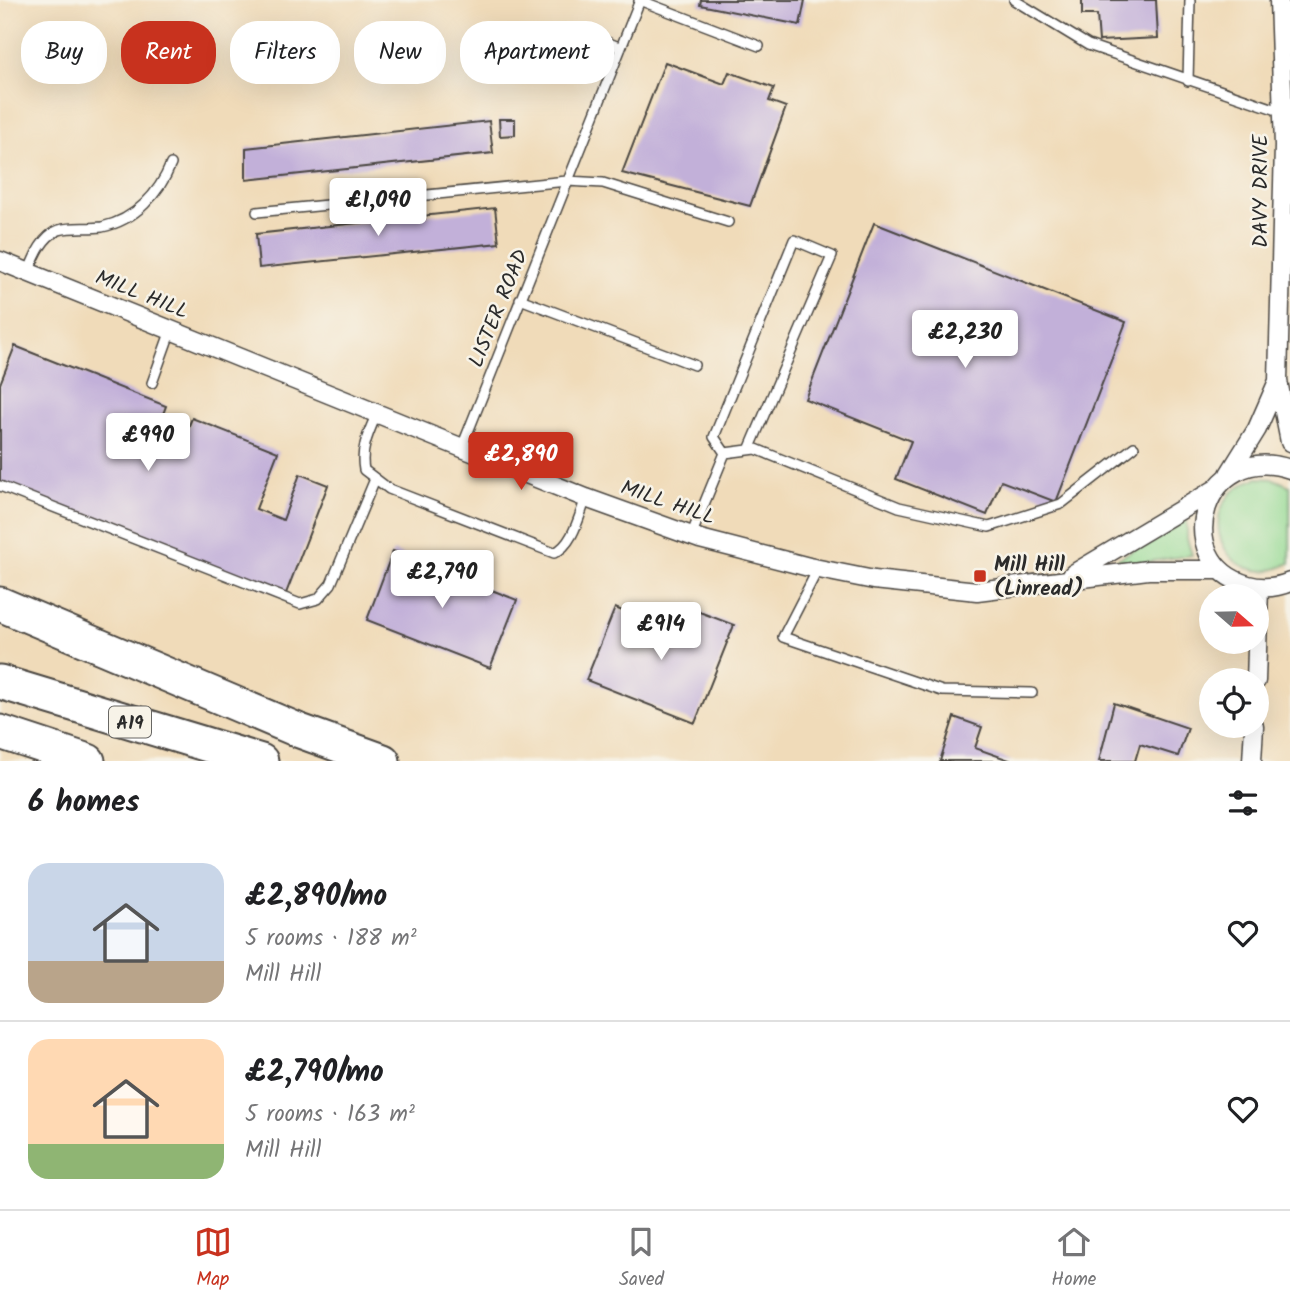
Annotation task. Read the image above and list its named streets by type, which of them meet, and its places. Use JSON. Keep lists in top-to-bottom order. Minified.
{"streets":{"highway":["A19"],"street":["DAVY DRIVE","MILL HILL"],"lane":["LISTER ROAD"]},"crossings":[["MILL HILL","LISTER ROAD"]],"places":{"transit":["Mill Hill (Linread)"]},"north":"right","page":{"chip":["Buy","Rent","Filters","New","Apartment"],"price":["£1,090","£2,230","£990","£2,890","£2,790","£914"],"heading":"6 homes","list":[{"name":"£2,890/mo","note":"5 rooms · 188 m² · Mill Hill"},{"name":"£2,790/mo","note":"5 rooms · 163 m² · Mill Hill"}],"tabs":["Map","Saved","Home"]}}
